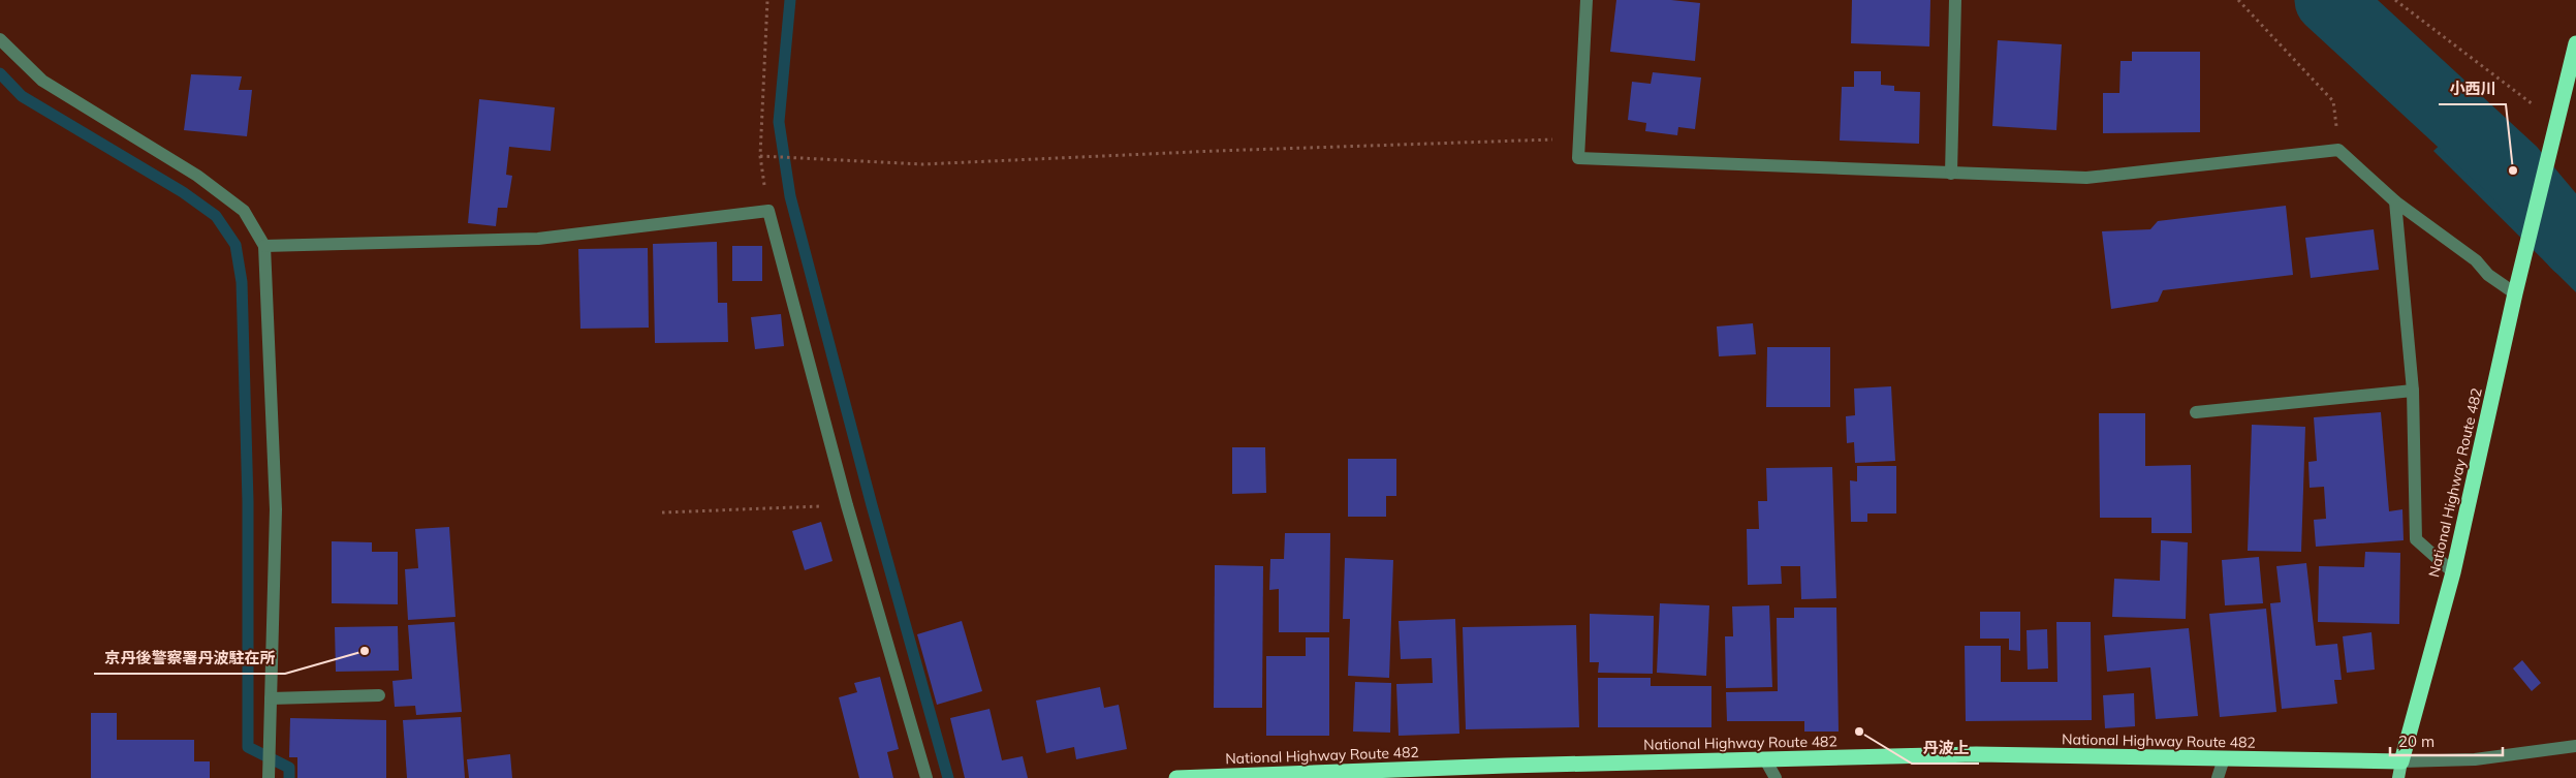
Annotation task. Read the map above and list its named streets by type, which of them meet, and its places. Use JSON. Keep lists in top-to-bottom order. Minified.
{"streets":{"highway":["National Highway Route 482"]},"places":["小西川","京丹後警察署丹波駐在所","丹波上"],"scale_bar":"20 m"}
